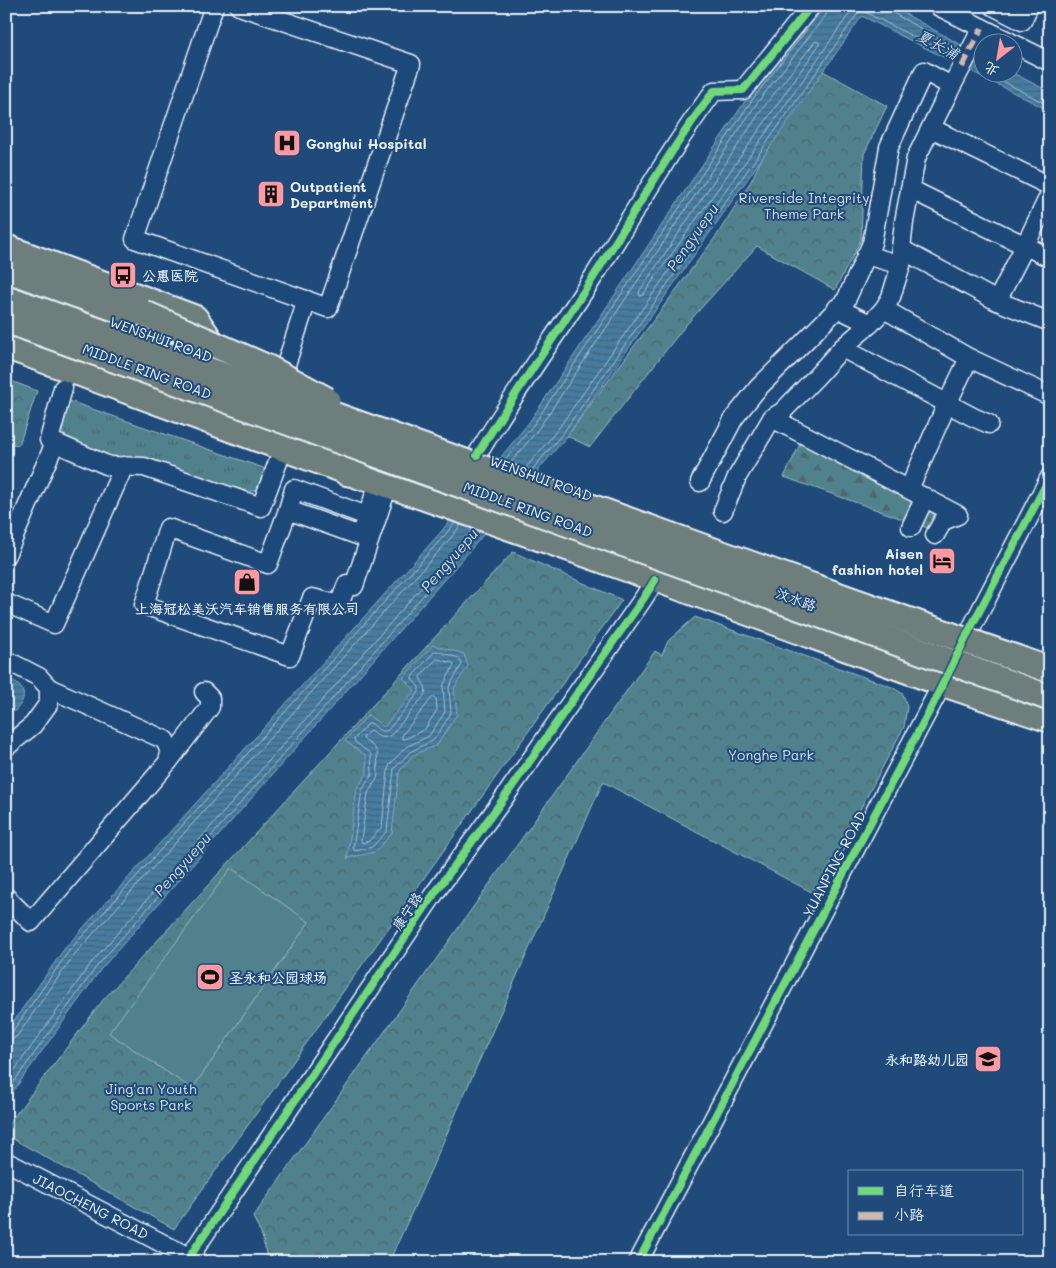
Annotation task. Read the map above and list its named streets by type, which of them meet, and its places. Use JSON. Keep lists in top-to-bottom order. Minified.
{"streets":{"highway":["MIDDLE RING ROAD"],"main road":["WENSHUI ROAD","汶水路"],"street":["YUANPING ROAD","康宁路","JIAOCHENG ROAD"]},"crossings":[["WENSHUI ROAD","MIDDLE RING ROAD"],["WENSHUI ROAD","汶水路"],["WENSHUI ROAD","YUANPING ROAD"],["汶水路","YUANPING ROAD"],["康宁路","JIAOCHENG ROAD"]],"water":["夏长浦","Pengyuepu"],"parks":["Riverside Integrity Theme Park","Yonghe Park","Jing'an Youth Sports Park"],"places":{"hospital":["Gonghui Hospital"],"building":["Outpatient Department"],"bus stop":["公惠医院"],"hotel":["Aisen fashion hotel"],"shop":["上海冠松美沃汽车销售服务有限公司"],"sports":["圣永和公园球场"],"school or university":["永和路幼儿园"]},"legend":["自行车道","小路"],"north":"bottom left"}
